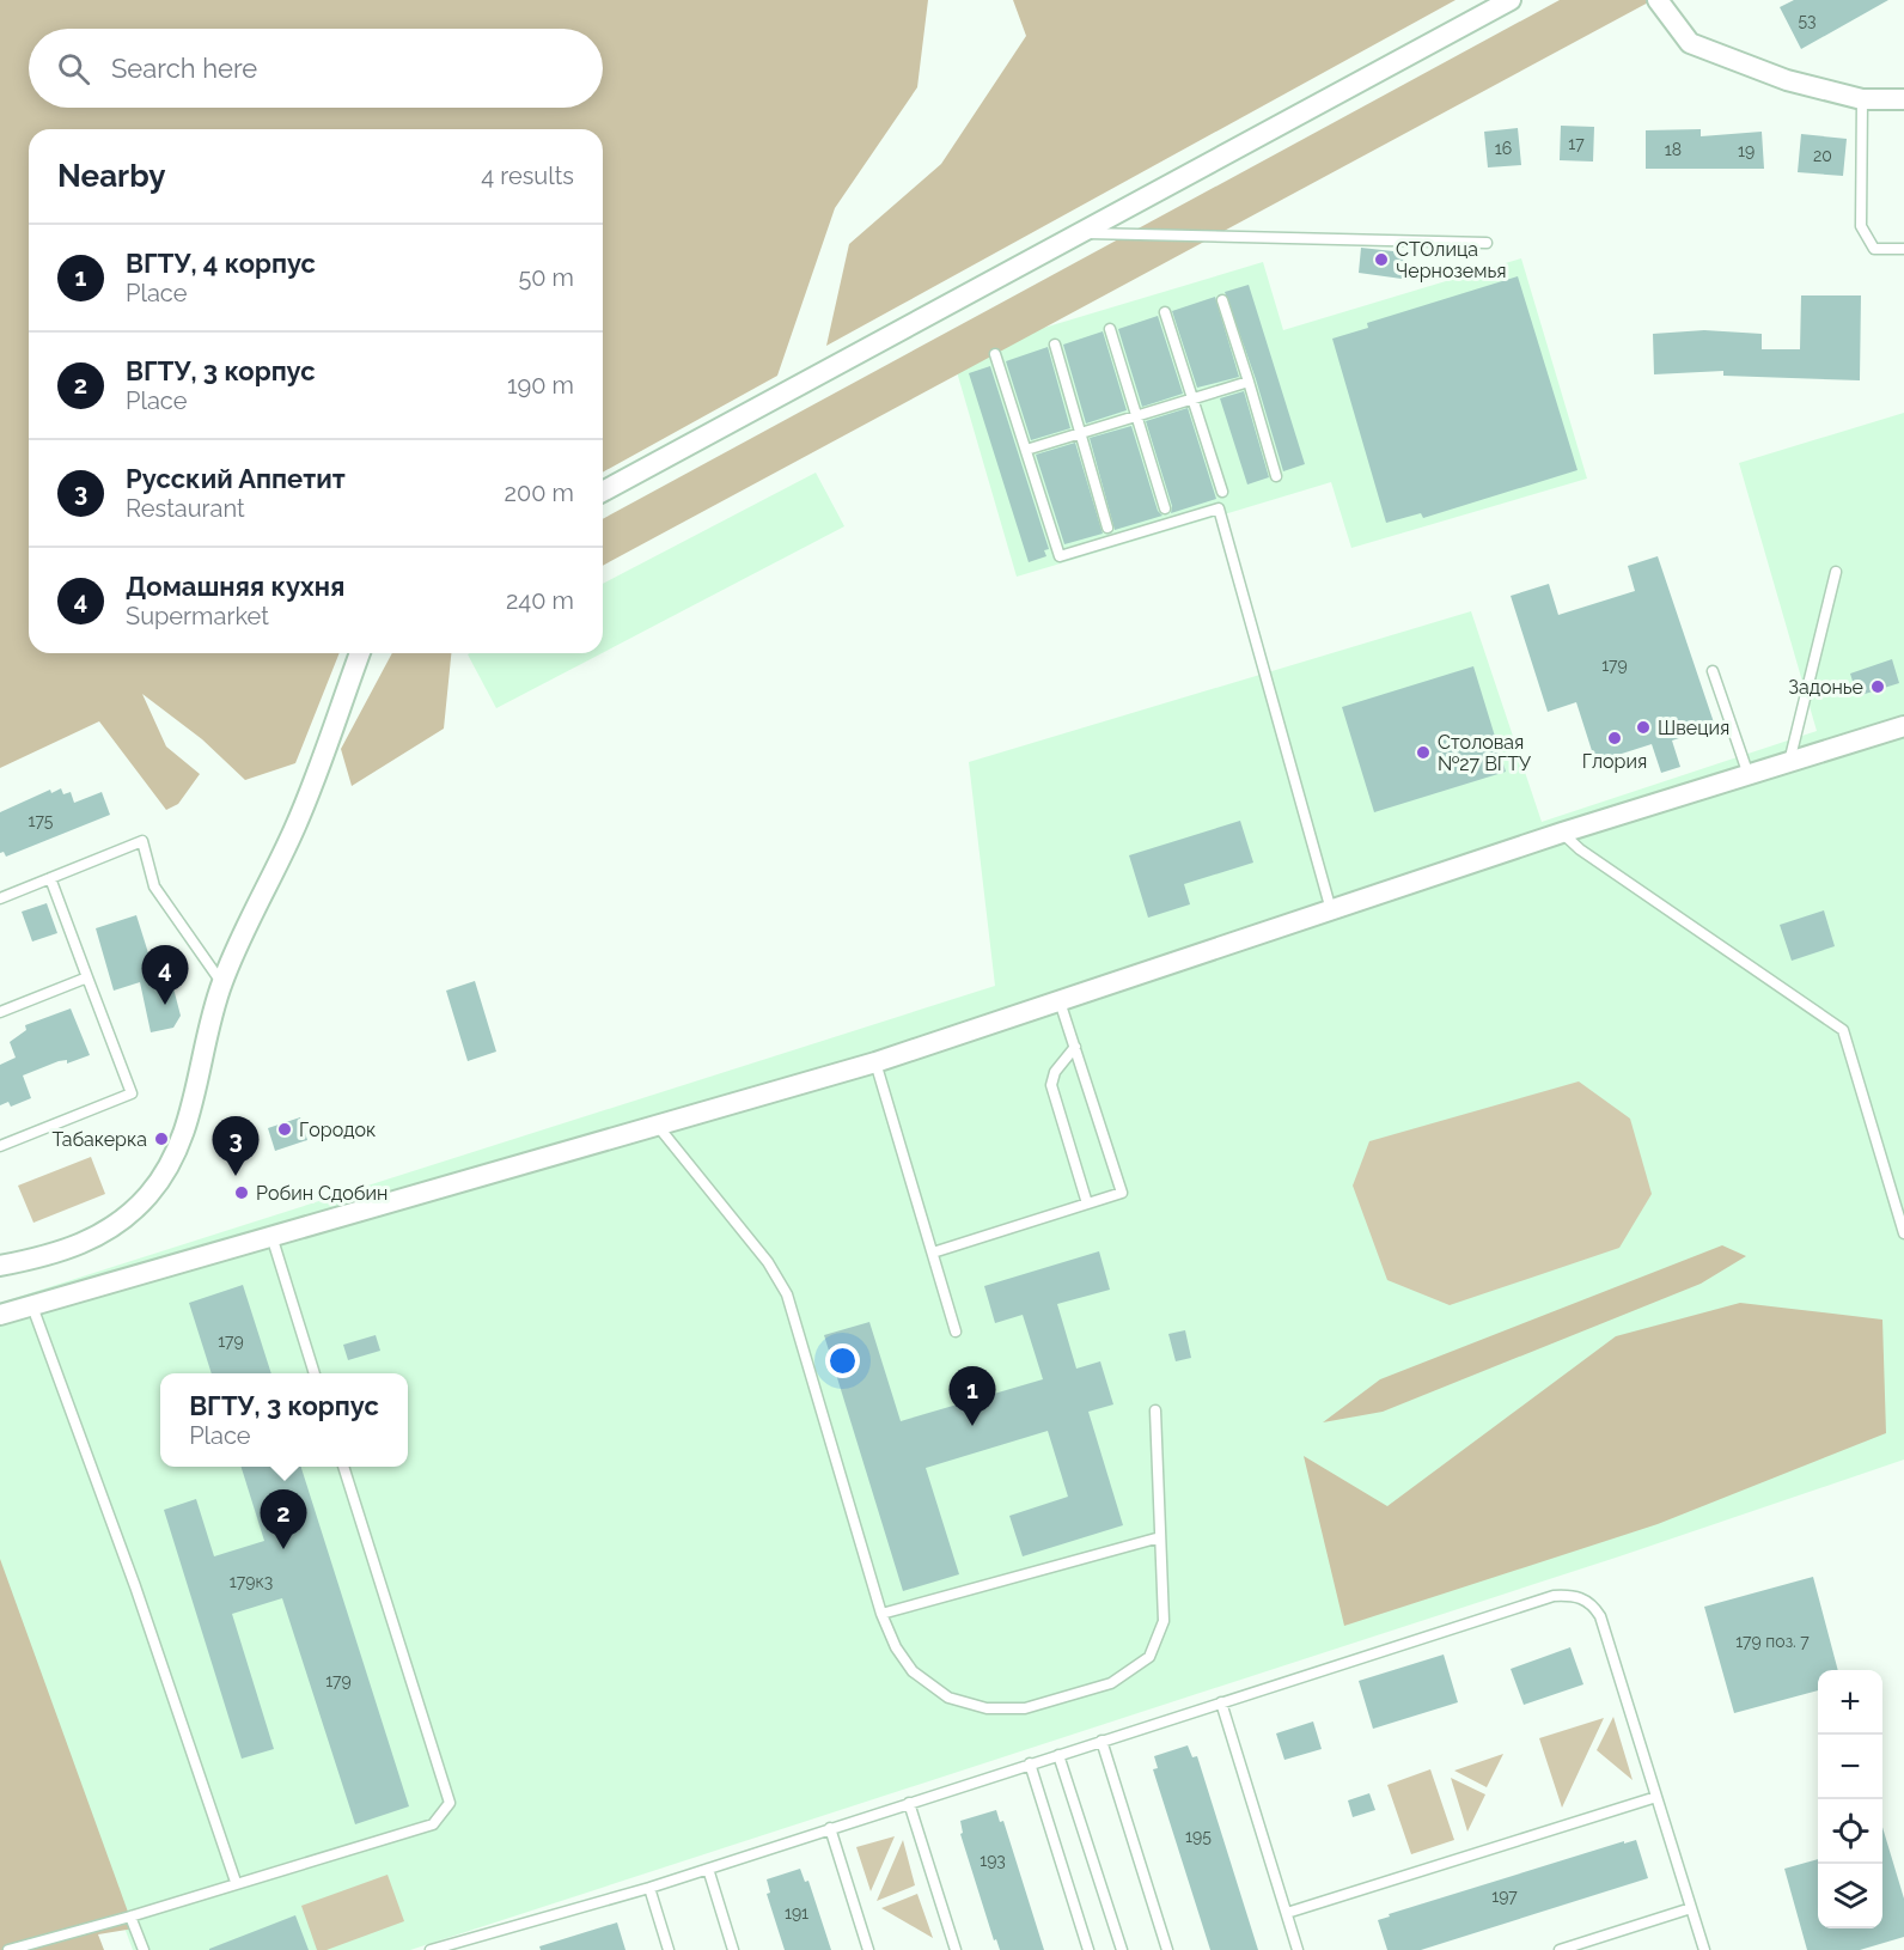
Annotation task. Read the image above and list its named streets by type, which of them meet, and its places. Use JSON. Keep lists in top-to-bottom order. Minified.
{"places":["СТОлица Черноземья","Задонье","Швеция","Глория","Столовая №27 ВГТУ","Городок","Табакерка","Робин Сдобин"],"house_numbers":["53","17","16","18","19","20","179","175","179","179к3","179 поз. 7","179","195","193","197","191"],"page":{"search":"Search here","heading":["Nearby","4 results"],"list":[{"mark":"1","name":"ВГТУ, 4 корпус","note":"Place","value":"50 m"},{"mark":"2","name":"ВГТУ, 3 корпус","note":"Place","value":"190 m"},{"mark":"3","name":"Русский Аппетит","note":"Restaurant","value":"200 m"},{"mark":"4","name":"Домашняя кухня","note":"Supermarket","value":"240 m"}],"pins":["4","3","1","2"],"popup":["ВГТУ, 3 корпус","Place"],"map_buttons":["+","−"]}}
